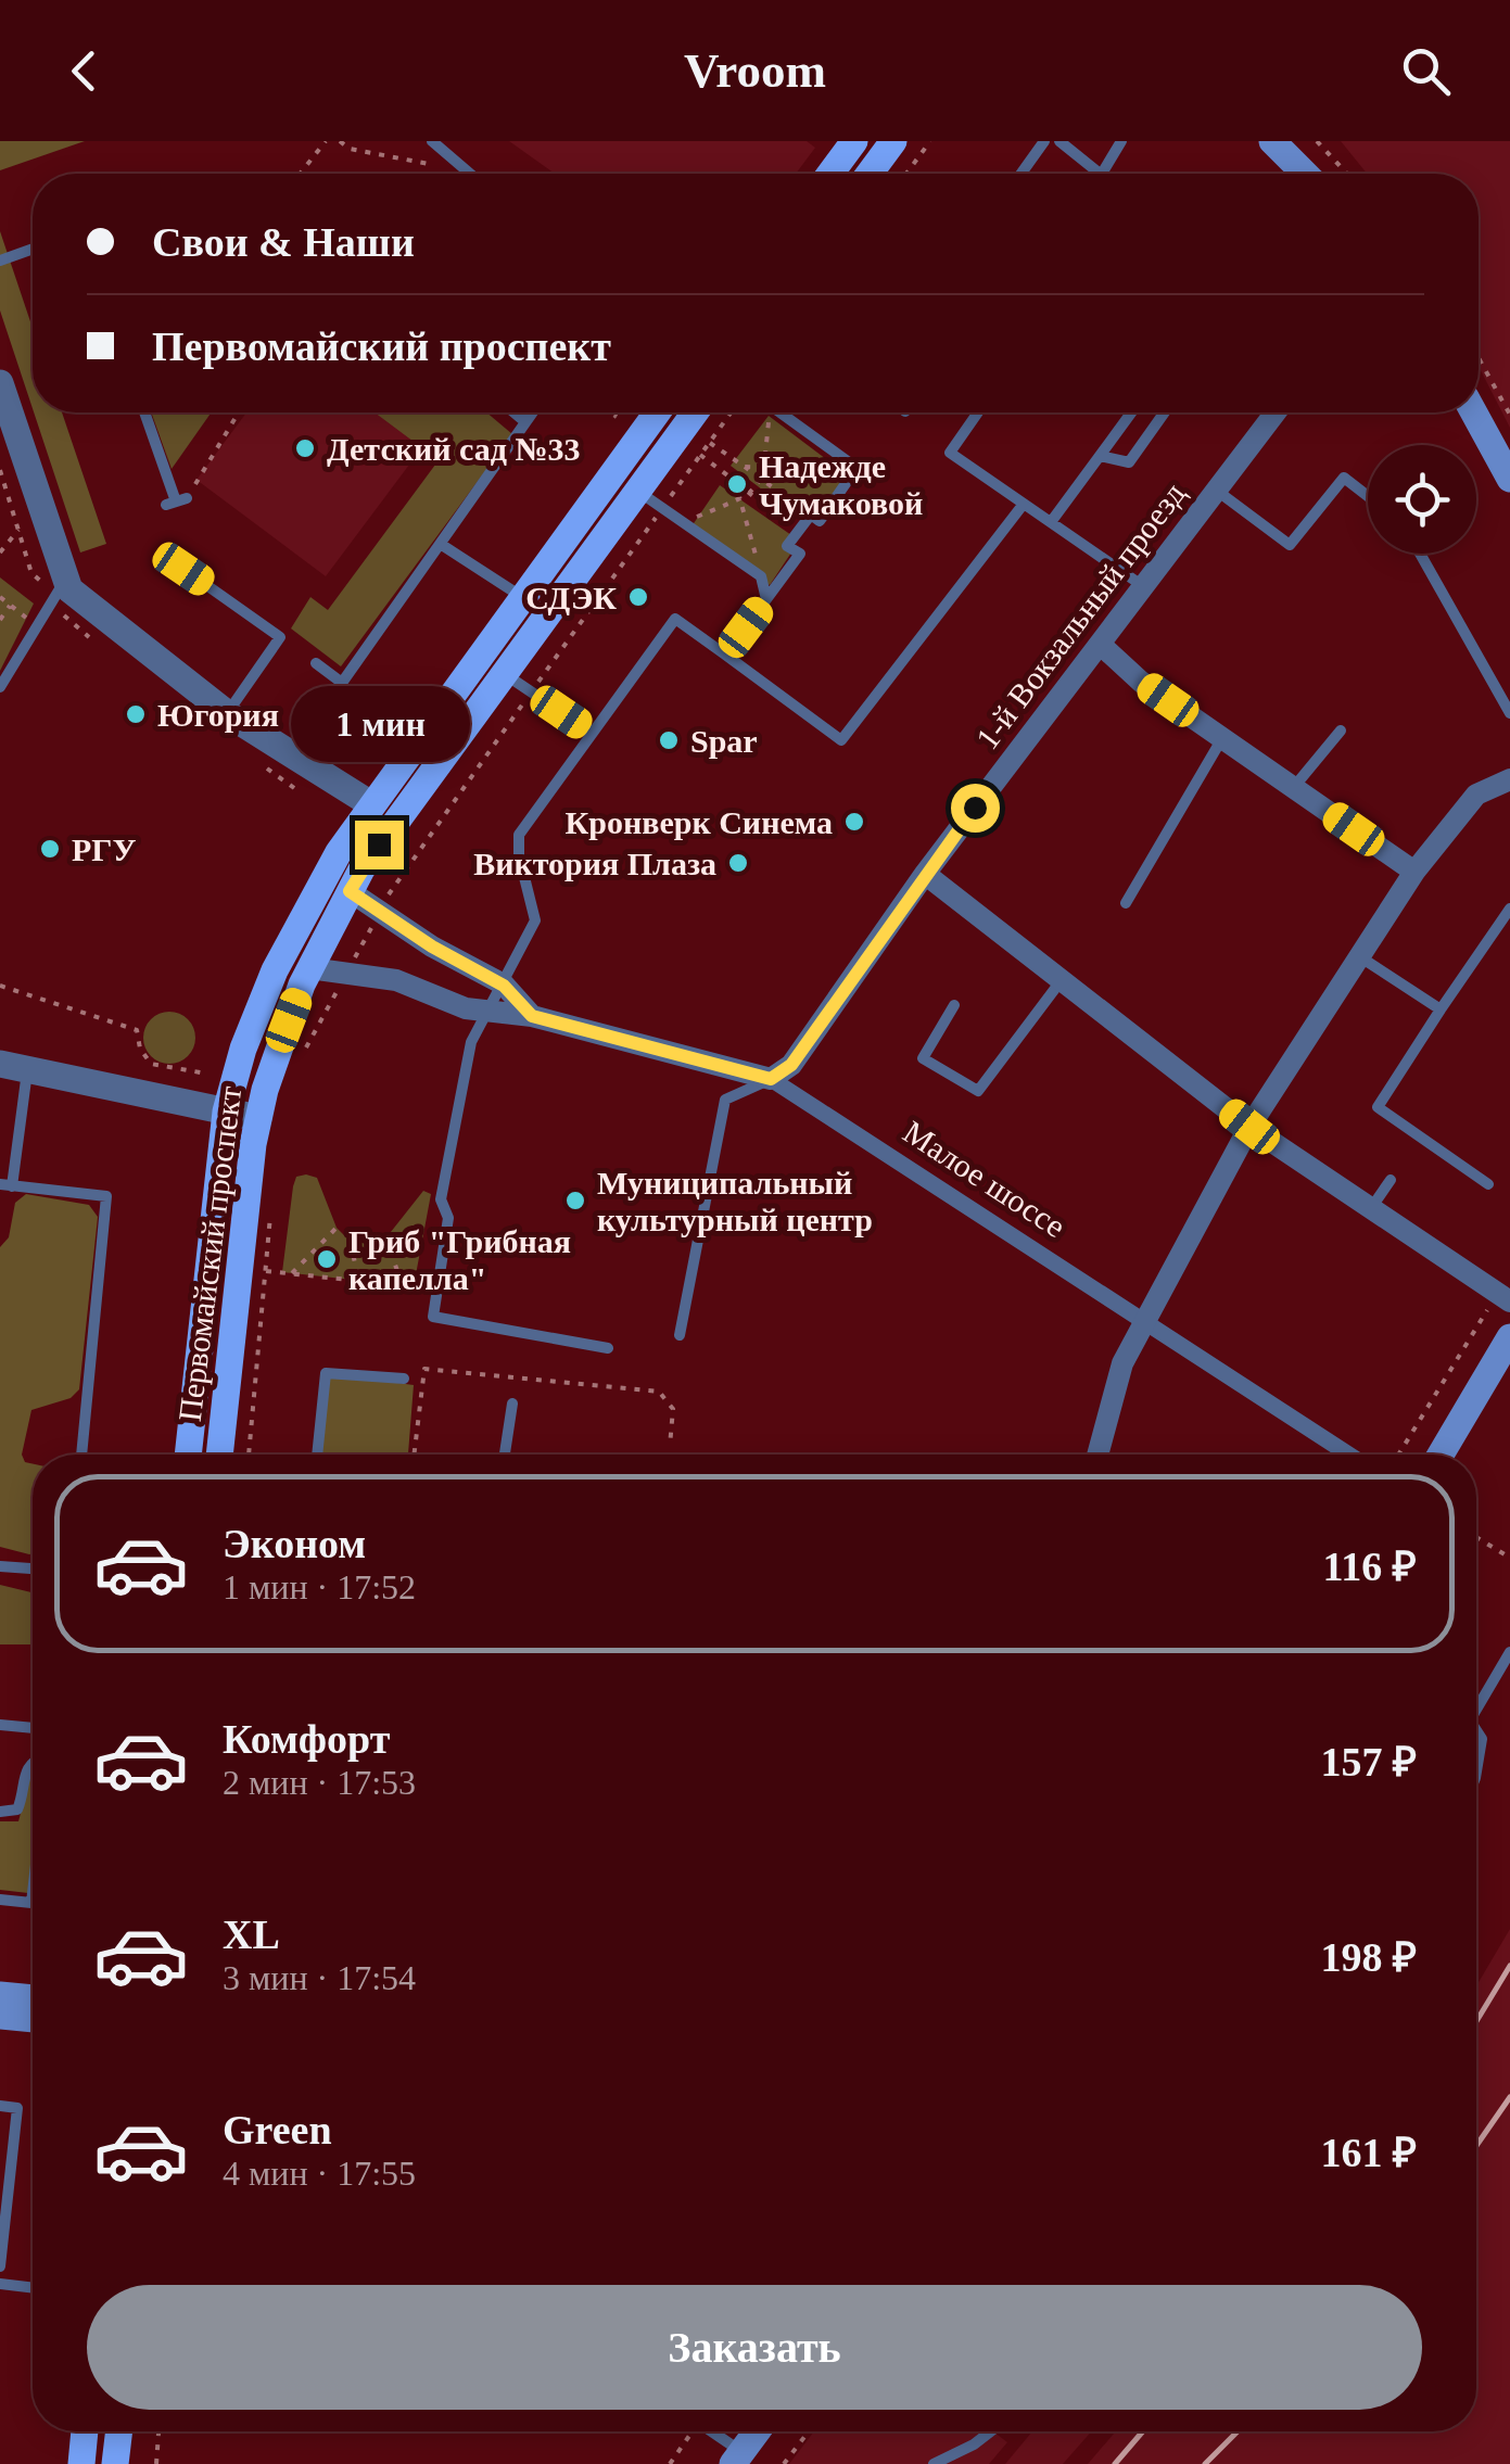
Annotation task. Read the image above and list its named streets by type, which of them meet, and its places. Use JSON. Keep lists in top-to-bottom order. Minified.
{"streets":{"main road":["Первомайский проспект"],"street":["1-й Вокзальный проезд","Малое шоссе"]},"crossings":[["1-й Вокзальный проезд","Малое шоссе"],["Малое шоссе","Первомайский проспект"]],"places":["Детский сад №33","Надежде Чумаковой","СДЭК","Югория","Spar","Кронверк Синема","РГУ","Виктория Плаза","Муниципальный культурный центр","Гриб \"Грибная капелла\""],"page":{"header":"Vroom","banner":["Свои & Наши","Первомайский проспект"],"bubble":"1 мин","list":[{"name":"Эконом","note":"1 мин · 17:52","value":"116 ₽"},{"name":"Комфорт","note":"2 мин · 17:53","value":"157 ₽"},{"name":"XL","note":"3 мин · 17:54","value":"198 ₽"},{"name":"Green","note":"4 мин · 17:55","value":"161 ₽"}],"buttons":"Заказать"}}
